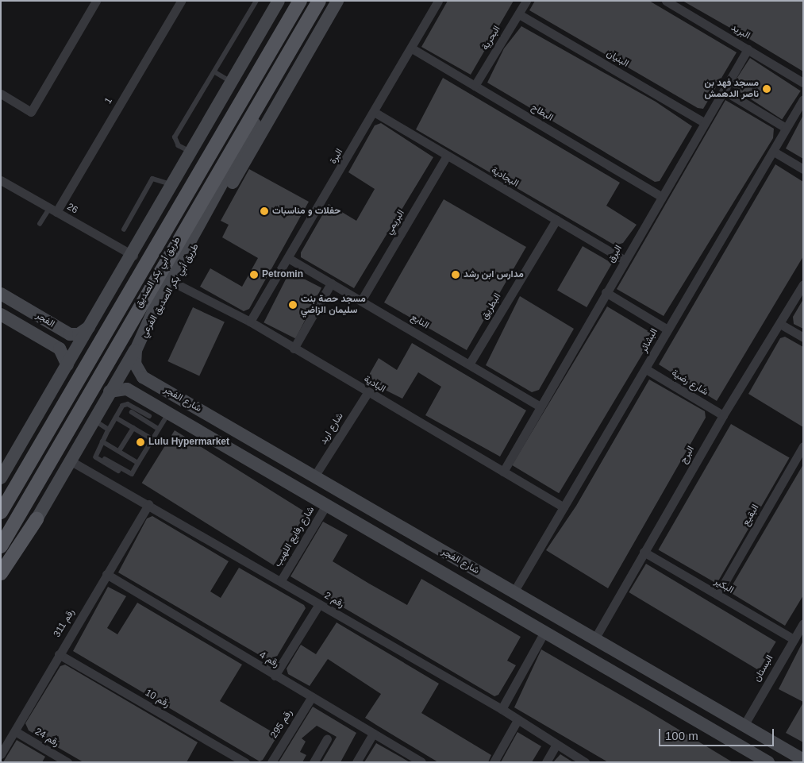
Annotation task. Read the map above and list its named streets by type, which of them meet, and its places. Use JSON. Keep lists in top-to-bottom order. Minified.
{"streets":{"main road":["طريق أبي بكر الصديق"],"street":["البريد","البحرية","البنيان","1","البطاح","البرة","البجادية","26","البريمي","البرق","طريق أبي بكر الصديق الفرعي","البطريق","الفجر","النابع","البشائر","شارع رضية","البادية","شارع الفجر","شارع اربد","البرج","البقيع","شارع رفايع اللهيب","البكير","رقم 2","رقم 311","رقم 4","البستان","رقم 10","رقم 295","رقم 24"]},"crossings":[["البريد","البرق"],["البحرية","البنيان"],["البحرية","البطاح"],["البنيان","البرق"],["1","26"],["البطاح","البرة"],["البطاح","البرق"],["البرة","البجادية"],["البرة","النابع"],["البرة","البادية"],["البجادية","البريمي"],["البجادية","البرق"],["البجادية","البطريق"],["البريمي","النابع"],["البرق","النابع"],["البرق","البادية"],["طريق أبي بكر الصديق الفرعي","البادية"],["طريق أبي بكر الصديق الفرعي","شارع الفجر"],["طريق أبي بكر الصديق الفرعي","رقم 2"],["البطريق","النابع"],["البشائر","شارع رضية"],["البشائر","البادية"],["البشائر","شارع الفجر"],["شارع رضية","البرج"],["البادية","شارع اربد"],["شارع الفجر","شارع اربد"],["شارع الفجر","البرج"],["شارع الفجر","شارع رفايع اللهيب"],["شارع الفجر","البستان"],["البرج","البكير"],["البقيع","البكير"],["شارع رفايع اللهيب","رقم 2"],["البكير","البستان"],["رقم 2","رقم 311"],["رقم 311","رقم 4"],["رقم 311","رقم 10"],["رقم 311","رقم 24"],["رقم 4","رقم 295"]],"places":["مسجد فهد بن ناصر الدهمش","حفلات و مناسبات","Petromin","مدارس ابن رشد","مسجد حصة بنت سليمان الزاضي","Lulu Hypermarket"],"scale_bar":"100 m"}
